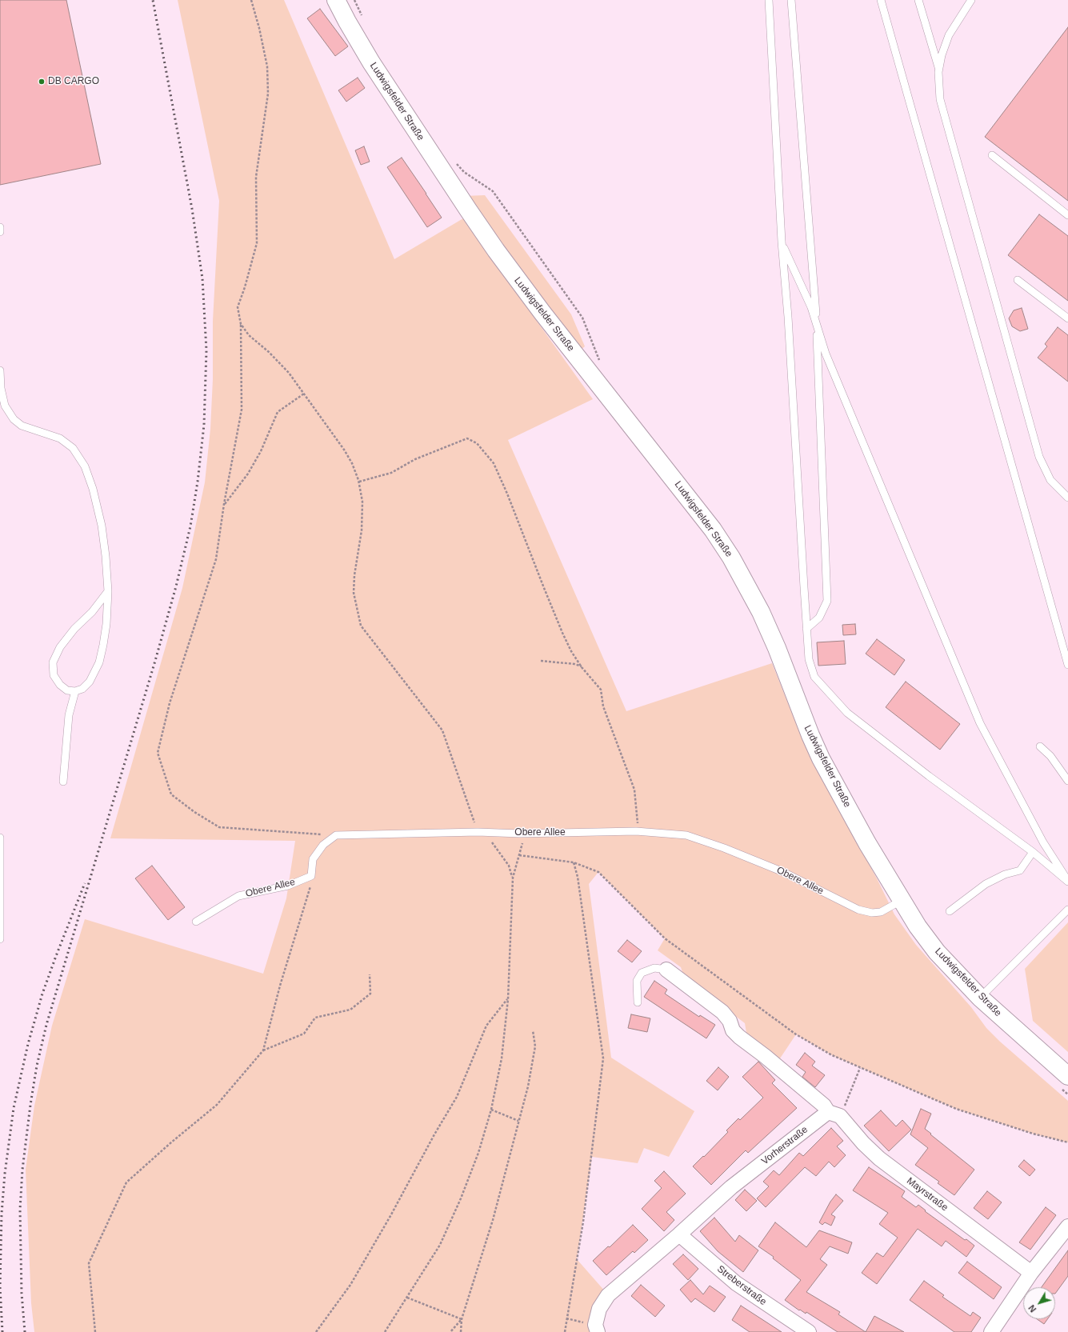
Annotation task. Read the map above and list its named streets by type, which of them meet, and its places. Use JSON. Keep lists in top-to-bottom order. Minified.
{"streets":{"street":["Ludwigsfelder Straße","Vorherstraße","Mayrstraße","Streberstraße"],"lane":["Obere Allee"]},"crossings":[["Ludwigsfelder Straße","Obere Allee"],["Vorherstraße","Mayrstraße"],["Vorherstraße","Streberstraße"]],"places":["DB CARGO"],"north":"bottom left"}
